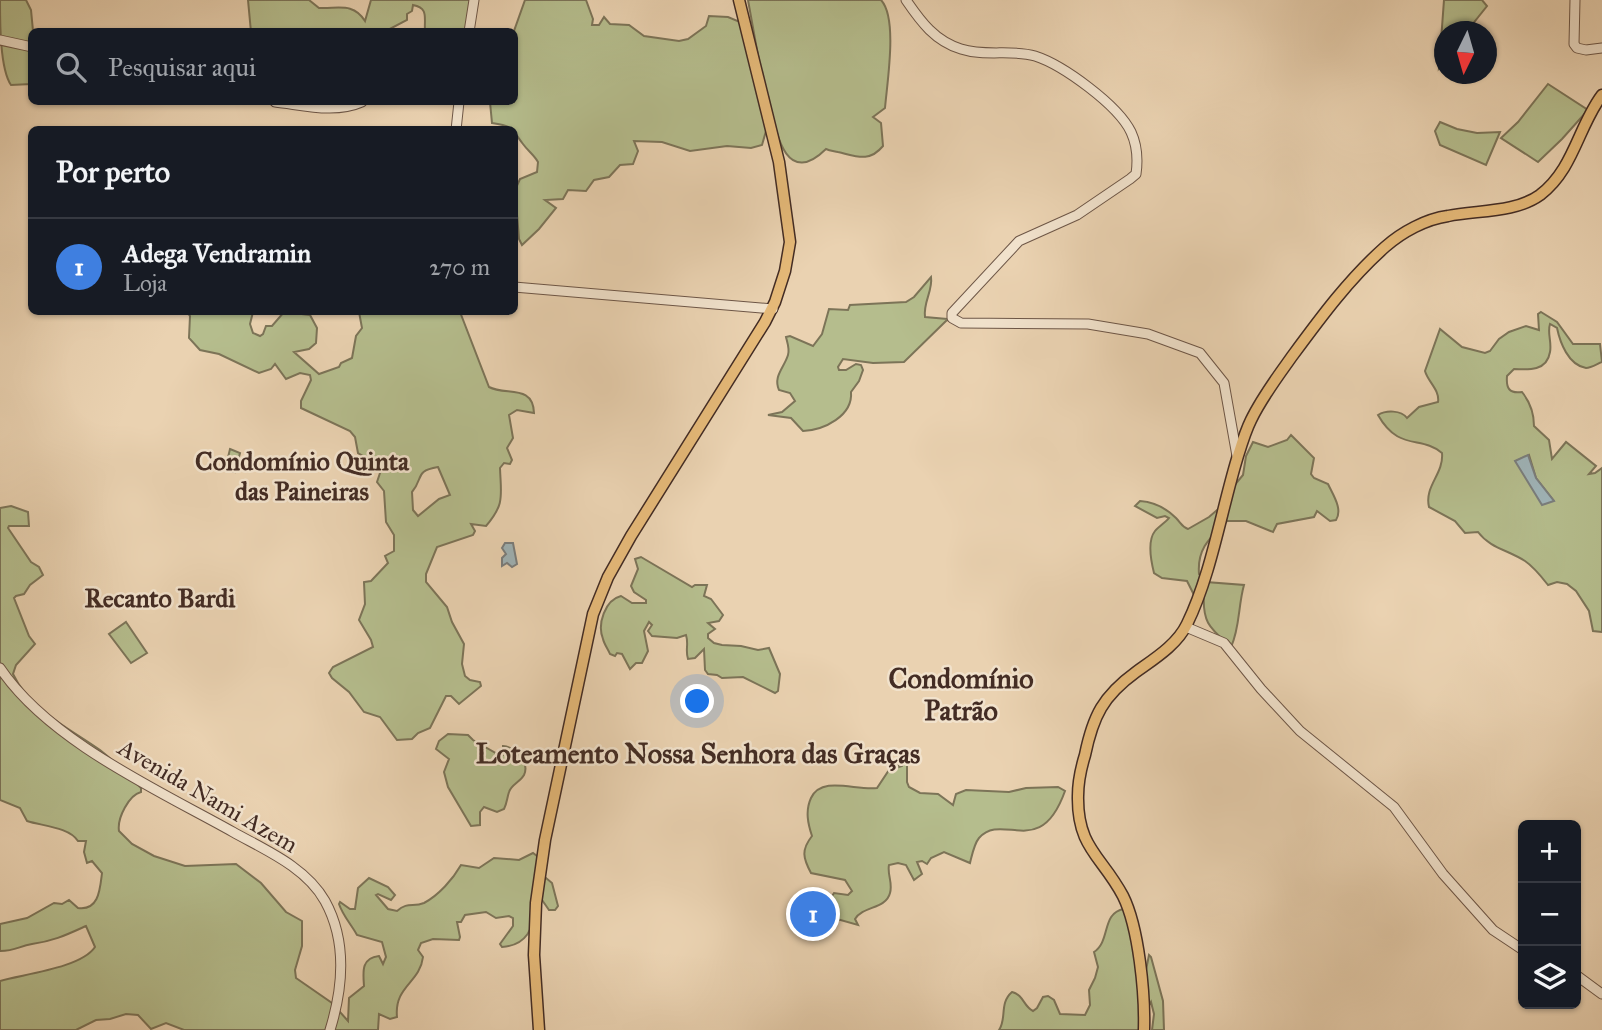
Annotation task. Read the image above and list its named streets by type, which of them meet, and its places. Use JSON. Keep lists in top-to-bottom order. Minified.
{"streets":{"street":["Avenida Nami Azem"]},"districts":["Condomínio Quinta das Paineiras","Recanto Bardi","Condomínio Patrão","Loteamento Nossa Senhora das Graças"],"north":"bottom","page":{"search":"Pesquisar aqui","heading":"Por perto","list":[{"mark":"1","name":"Adega Vendramin","note":"Loja","value":"270 m"}],"map_buttons":["+","−"],"pins":"1"}}
